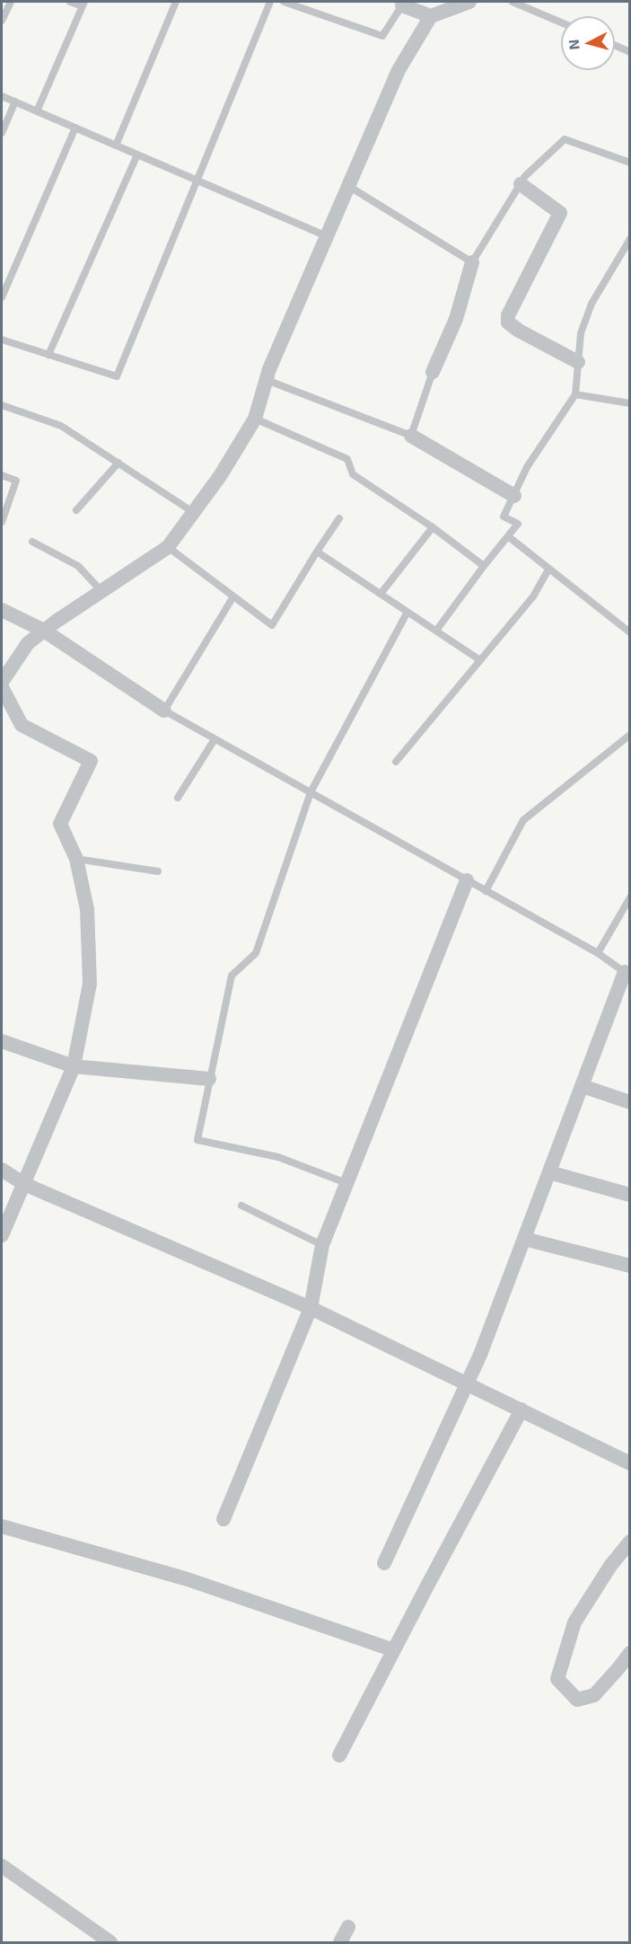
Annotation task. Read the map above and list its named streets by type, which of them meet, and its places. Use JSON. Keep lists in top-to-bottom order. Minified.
{"north":"left"}
